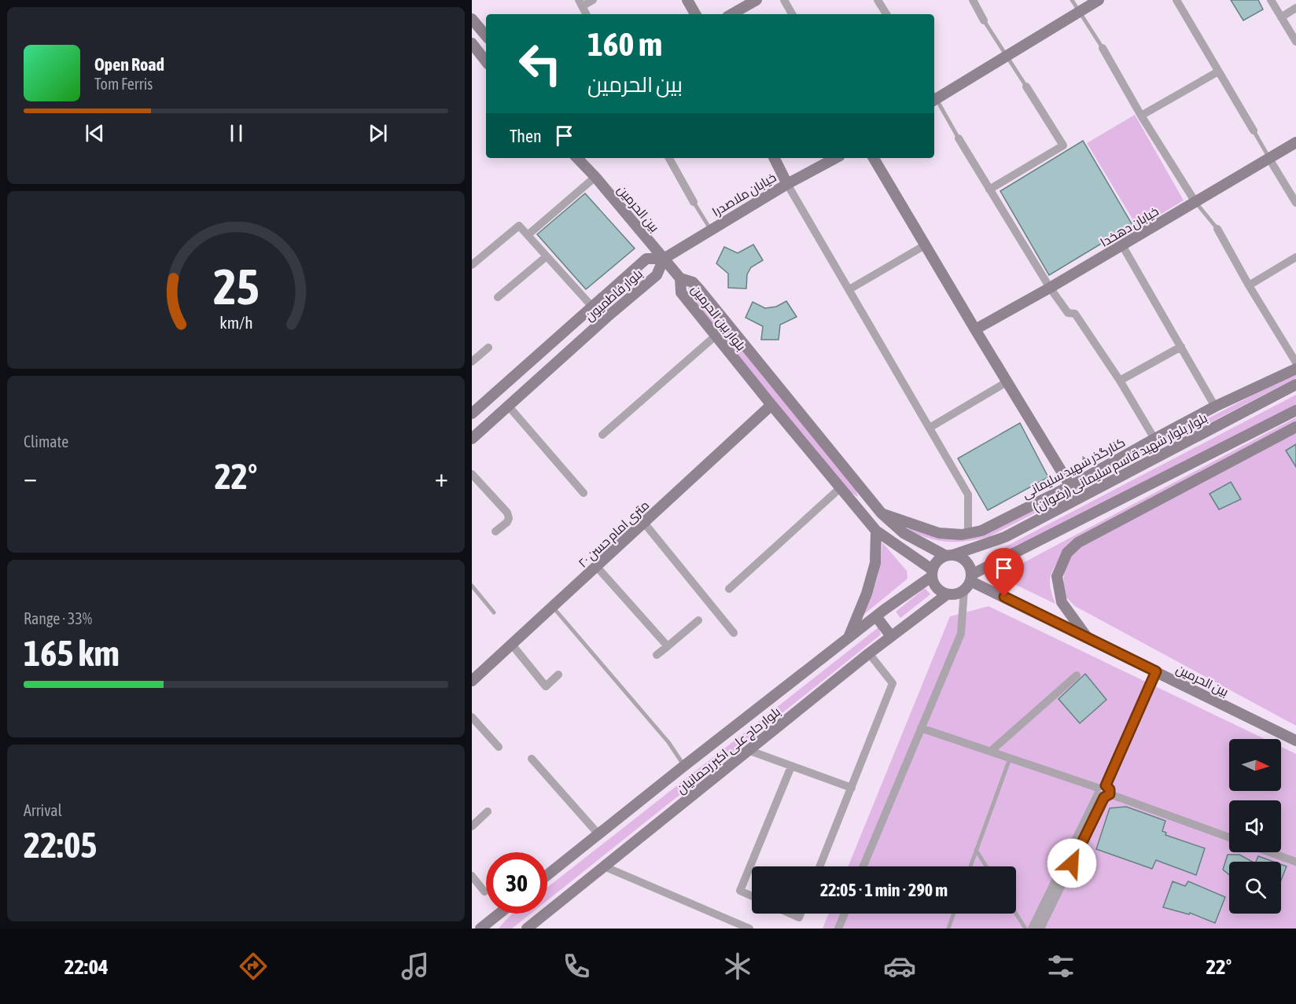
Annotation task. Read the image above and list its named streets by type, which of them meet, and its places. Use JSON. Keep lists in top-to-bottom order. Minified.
{"streets":{"main road":["خیابان ملاصدرا","بین الحرمین","خیابان دهخدا","بلوار فاطمیون","بلوار بین الحرمین","بلوار بلوار شهید قاسم سلیمانی (رضوان )","کنارگذر شهید سلیمانی","۲۰ متری امام حسن","بلوار حاج علی اکبر رحمانیان"]},"crossings":[["خیابان ملاصدرا","بین الحرمین"],["خیابان ملاصدرا","بلوار فاطمیون"],["بین الحرمین","بلوار فاطمیون"],["بین الحرمین","بلوار بین الحرمین"],["بین الحرمین","بلوار بلوار شهید قاسم سلیمانی (رضوان )"],["بین الحرمین","بلوار حاج علی اکبر رحمانیان"],["بلوار بین الحرمین","بلوار بلوار شهید قاسم سلیمانی (رضوان )"],["بلوار بین الحرمین","کنارگذر شهید سلیمانی"],["بلوار بین الحرمین","۲۰ متری امام حسن"],["بلوار بین الحرمین","بلوار حاج علی اکبر رحمانیان"],["بلوار بلوار شهید قاسم سلیمانی (رضوان )","بلوار حاج علی اکبر رحمانیان"]],"north":"right","page":{"turn":["160 m","بین الحرمین"],"song":["Open Road","Tom Ferris"],"then":"Then","tile":["Climate",["Range · 33%","165 km"],["Arrival","22:05"]],"heat":["−","22°","+"],"limit":"30","trip":"22:05 · 1 min · 290 m","tabs":["22:04","22°"],"gauge":["25","km/h"]}}
